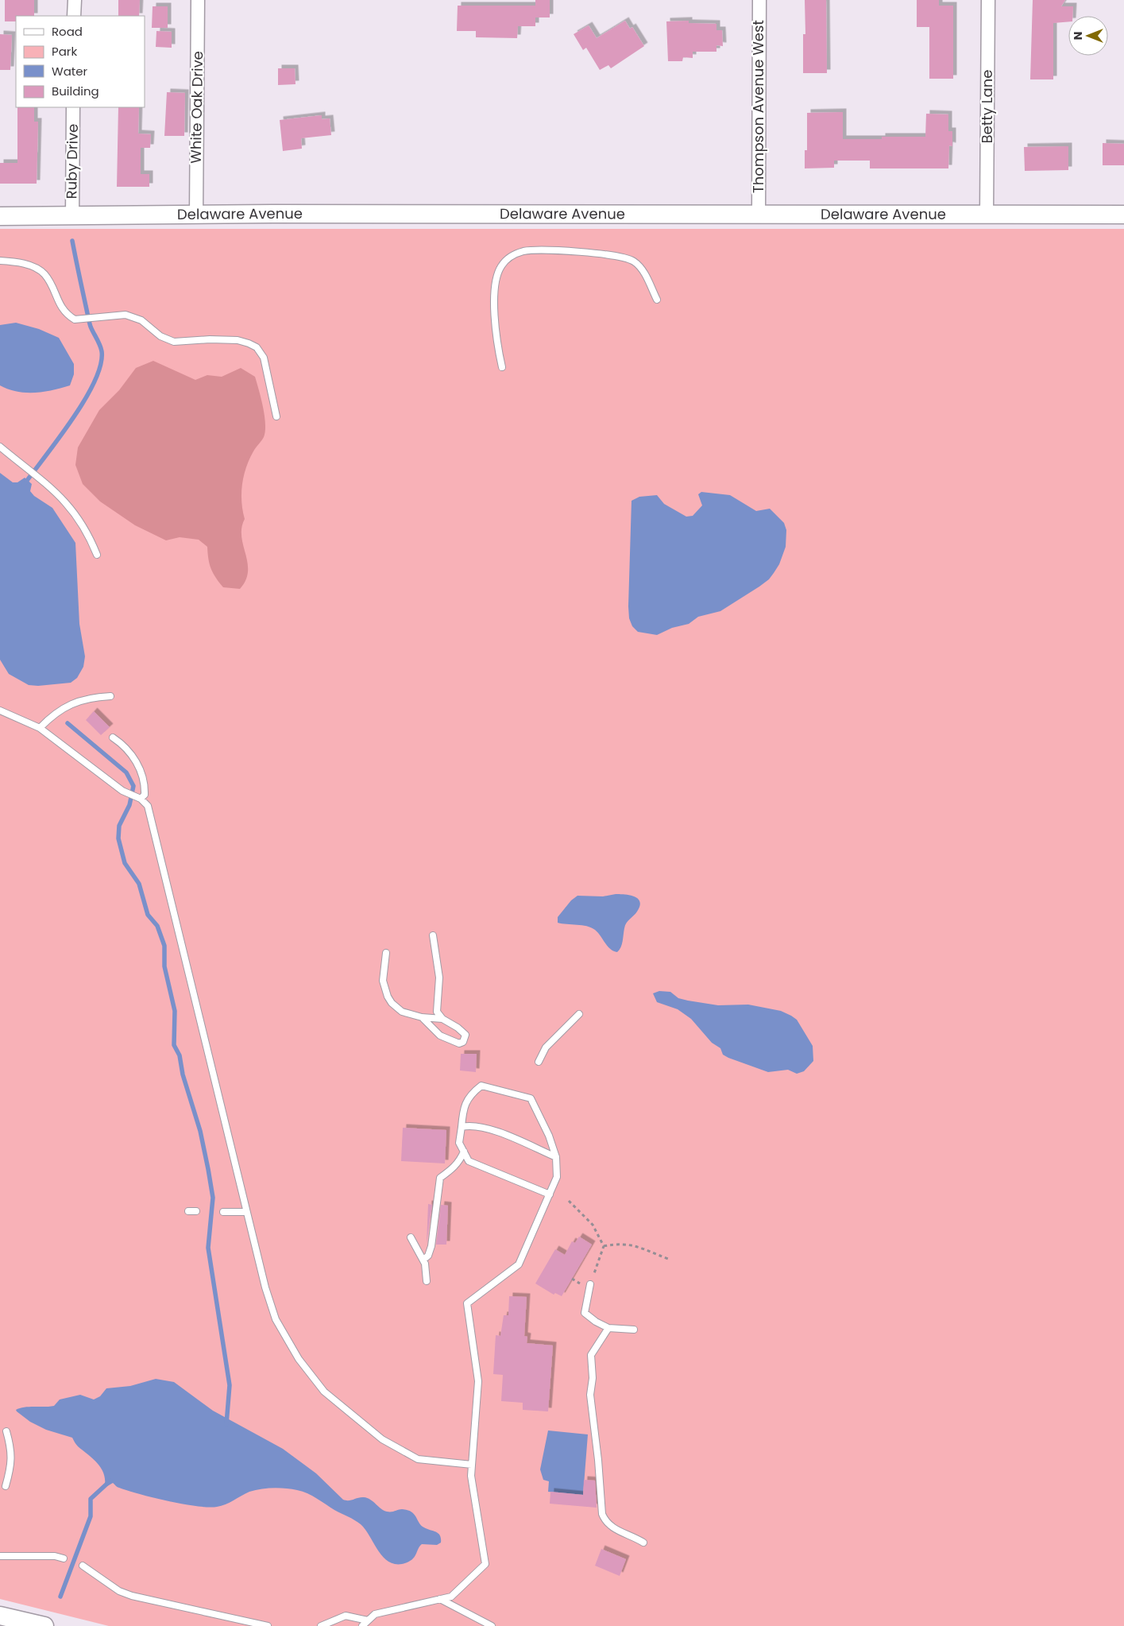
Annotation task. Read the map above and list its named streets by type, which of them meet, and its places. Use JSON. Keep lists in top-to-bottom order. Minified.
{"streets":{"street":["Thompson Avenue West","Betty Lane","White Oak Drive","Ruby Drive","Delaware Avenue"]},"crossings":[["Thompson Avenue West","Delaware Avenue"],["Betty Lane","Delaware Avenue"],["White Oak Drive","Delaware Avenue"],["Ruby Drive","Delaware Avenue"]],"legend":["Road","Park","Water","Building"],"north":"left"}
